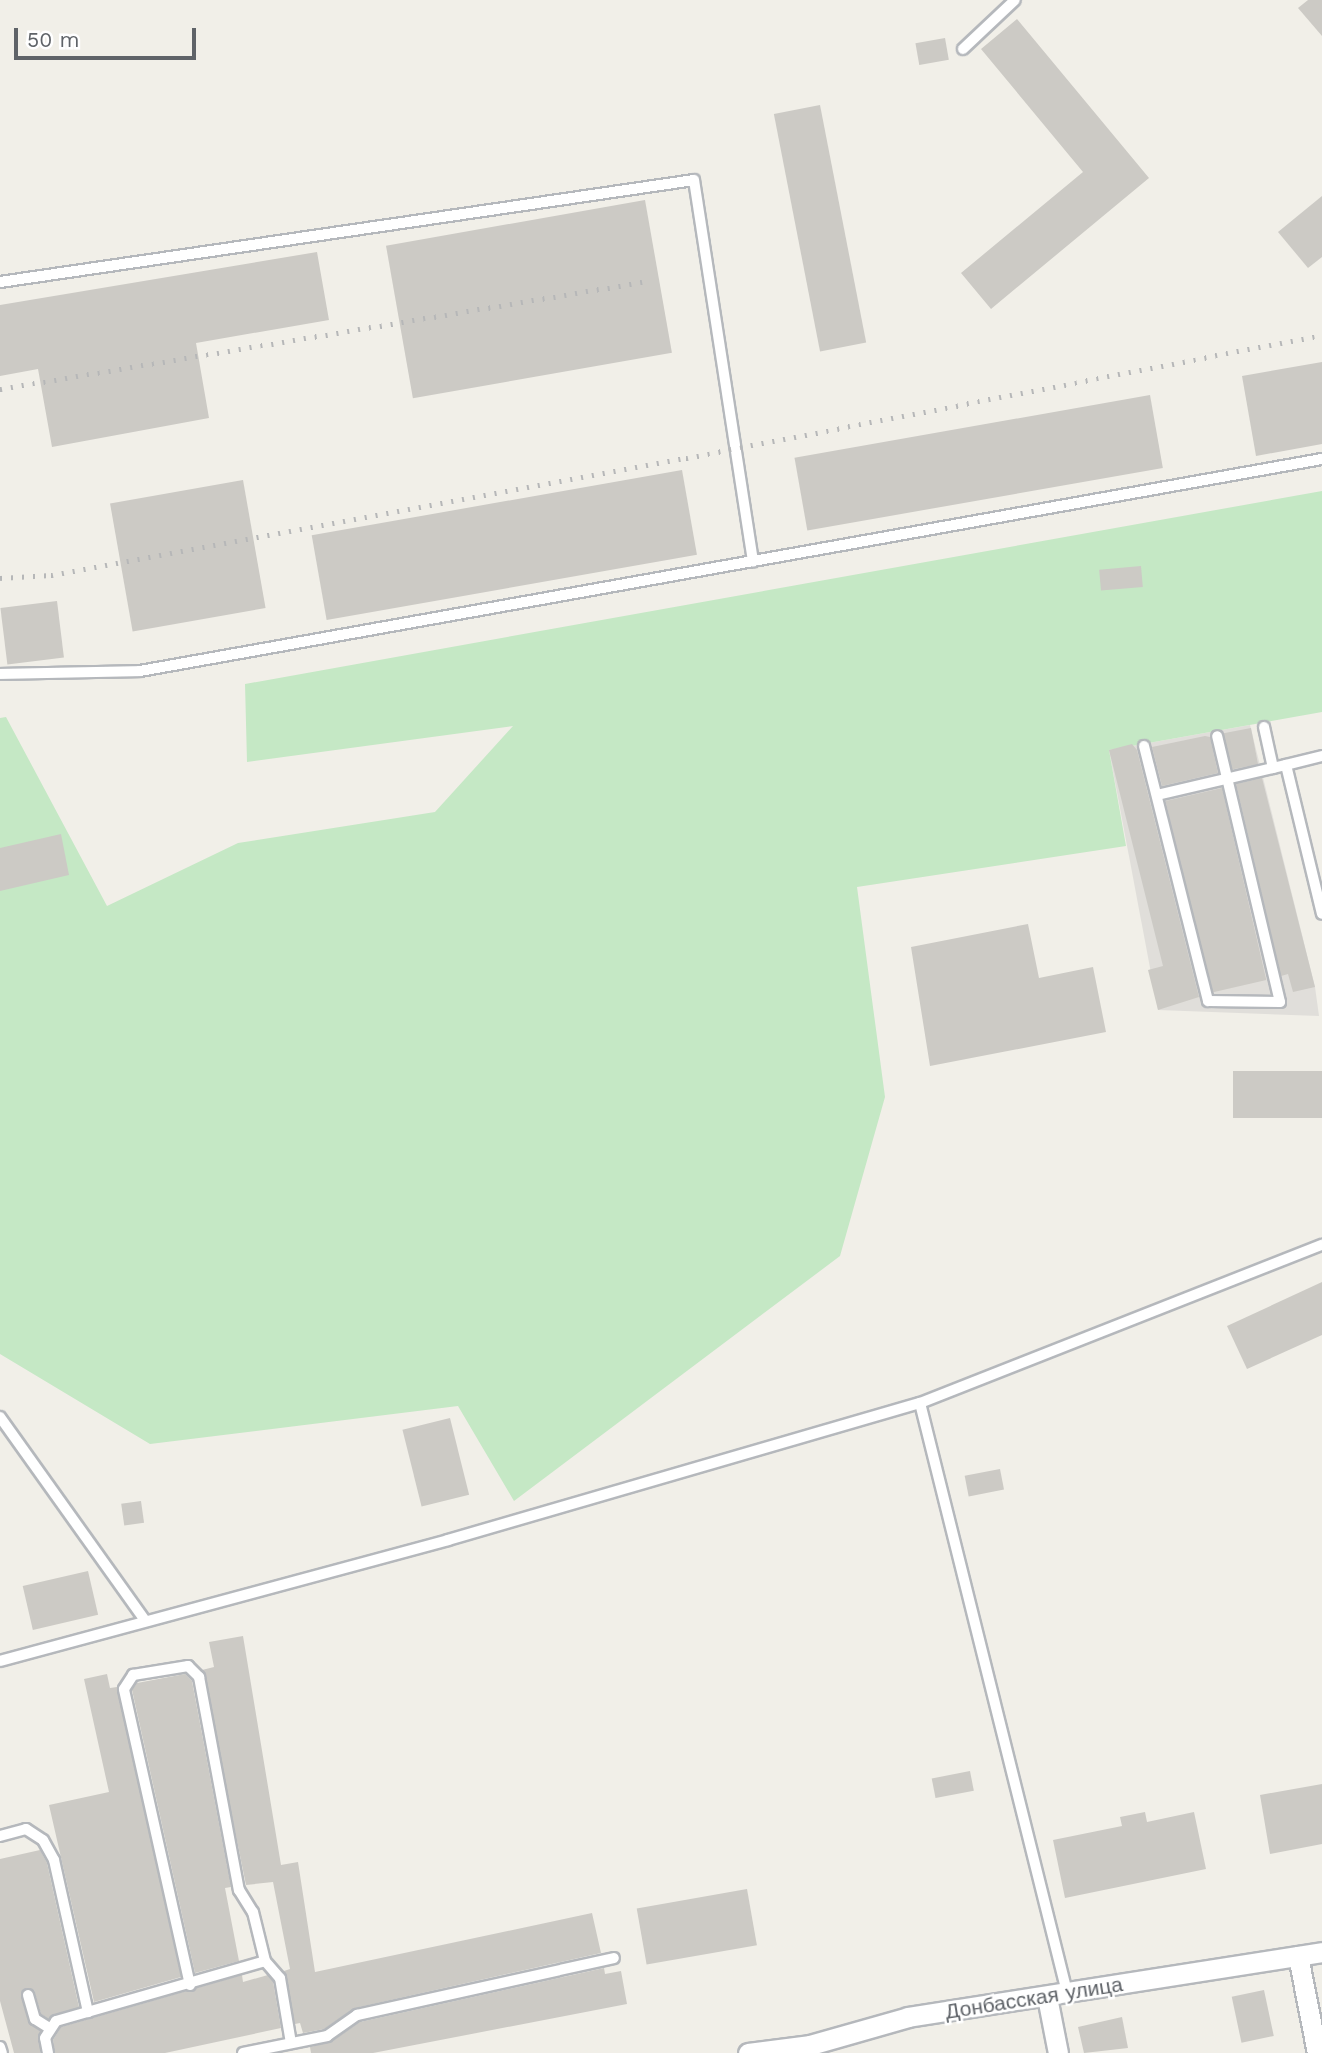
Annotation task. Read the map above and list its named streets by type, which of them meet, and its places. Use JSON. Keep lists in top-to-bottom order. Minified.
{"streets":{"street":["Донбасская улица"]},"scale_bar":"50 m"}
